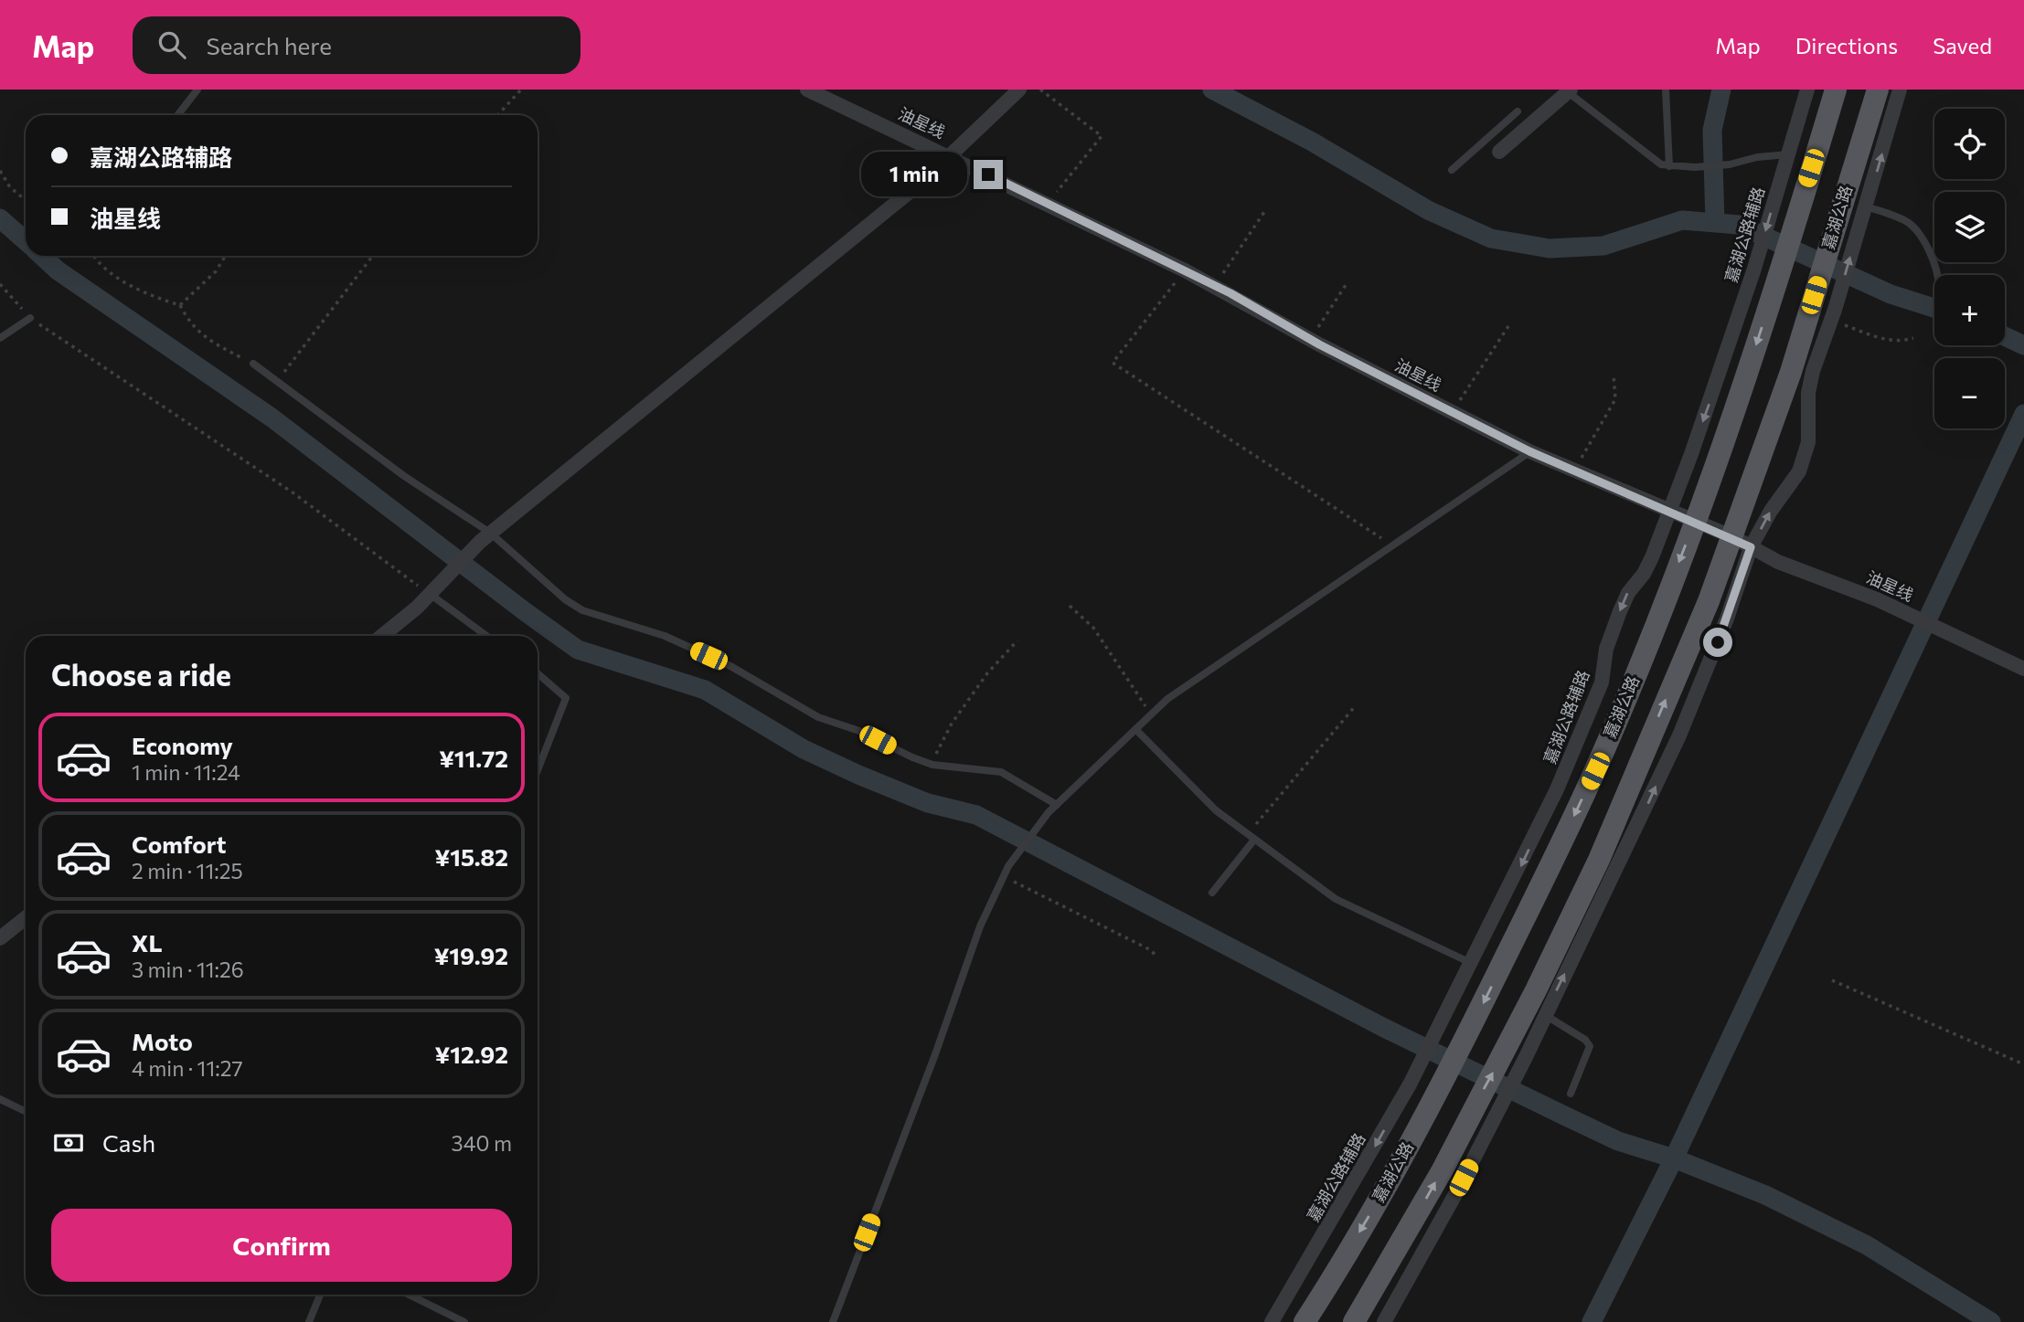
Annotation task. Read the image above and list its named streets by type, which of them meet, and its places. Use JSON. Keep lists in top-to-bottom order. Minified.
{"streets":{"main road":["嘉湖公路"],"street":["油星线","嘉湖公路辅路"]},"crossings":[["油星线","嘉湖公路"],["油星线","嘉湖公路辅路"]],"page":{"header":"Map","search":"Search here","nav":["Map","Directions","Saved"],"map_buttons":["+","−"],"banner":["嘉湖公路辅路","油星线"],"bubble":"1 min","heading":"Choose a ride","list":[{"name":"Economy","note":"1 min · 11:24","value":"¥11.72"},{"name":"Comfort","note":"2 min · 11:25","value":"¥15.82"},{"name":"XL","note":"3 min · 11:26","value":"¥19.92"},{"name":"Moto","note":"4 min · 11:27","value":"¥12.92"}],"pay":["Cash","340 m"],"buttons":"Confirm"}}
